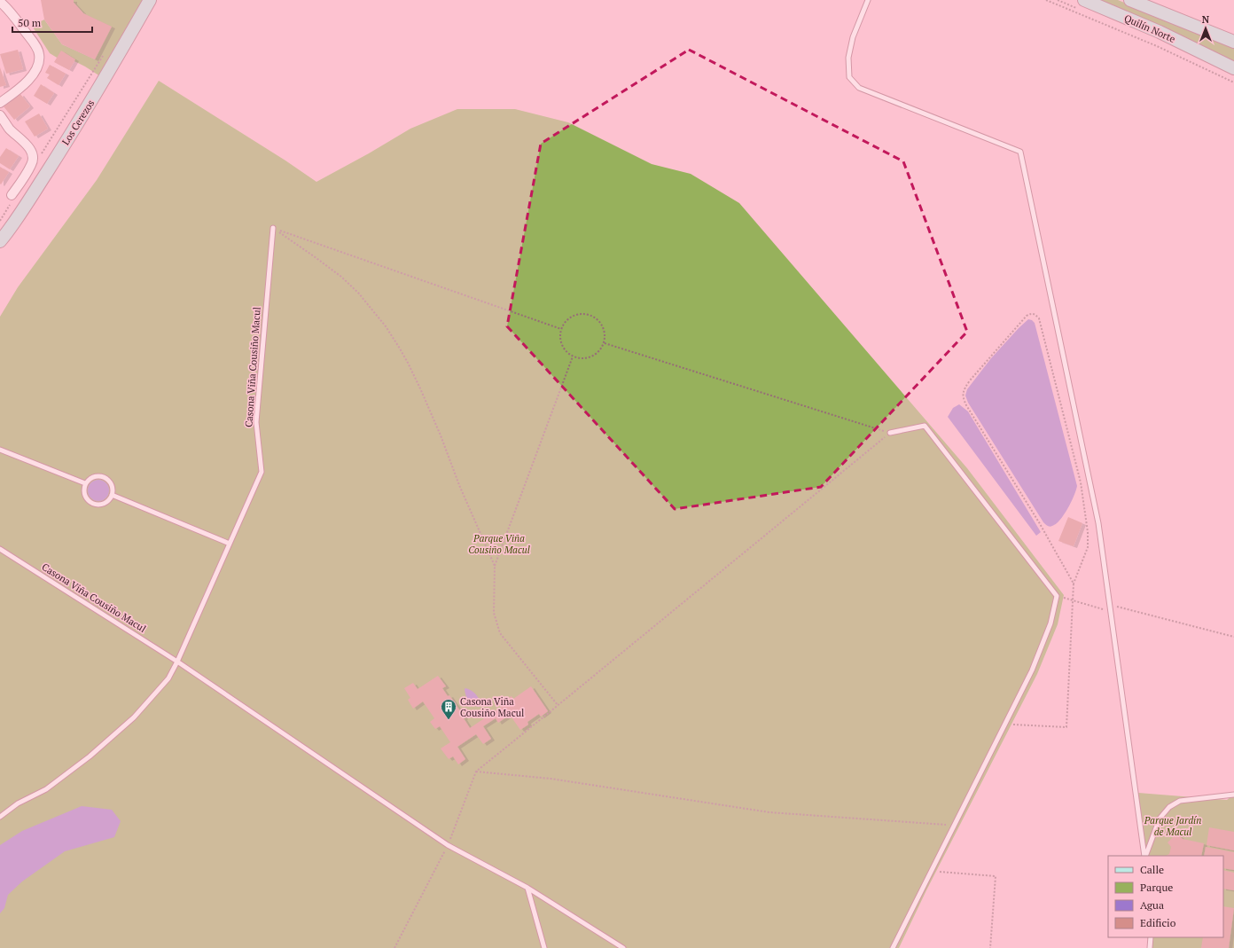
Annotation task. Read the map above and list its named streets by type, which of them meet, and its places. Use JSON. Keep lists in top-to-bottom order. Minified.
{"streets":{"street":["Quilín Norte","Los Cerezos"],"lane":["Casona Viña Cousiño Macul"]},"parks":["Parque Viña Cousiño Macul","Parque Jardín de Macul"],"places":{"building":["Casona Viña Cousiño Macul"]},"legend":["Calle","Parque","Agua","Edificio"],"scale_bar":"50 m","north":"top"}
